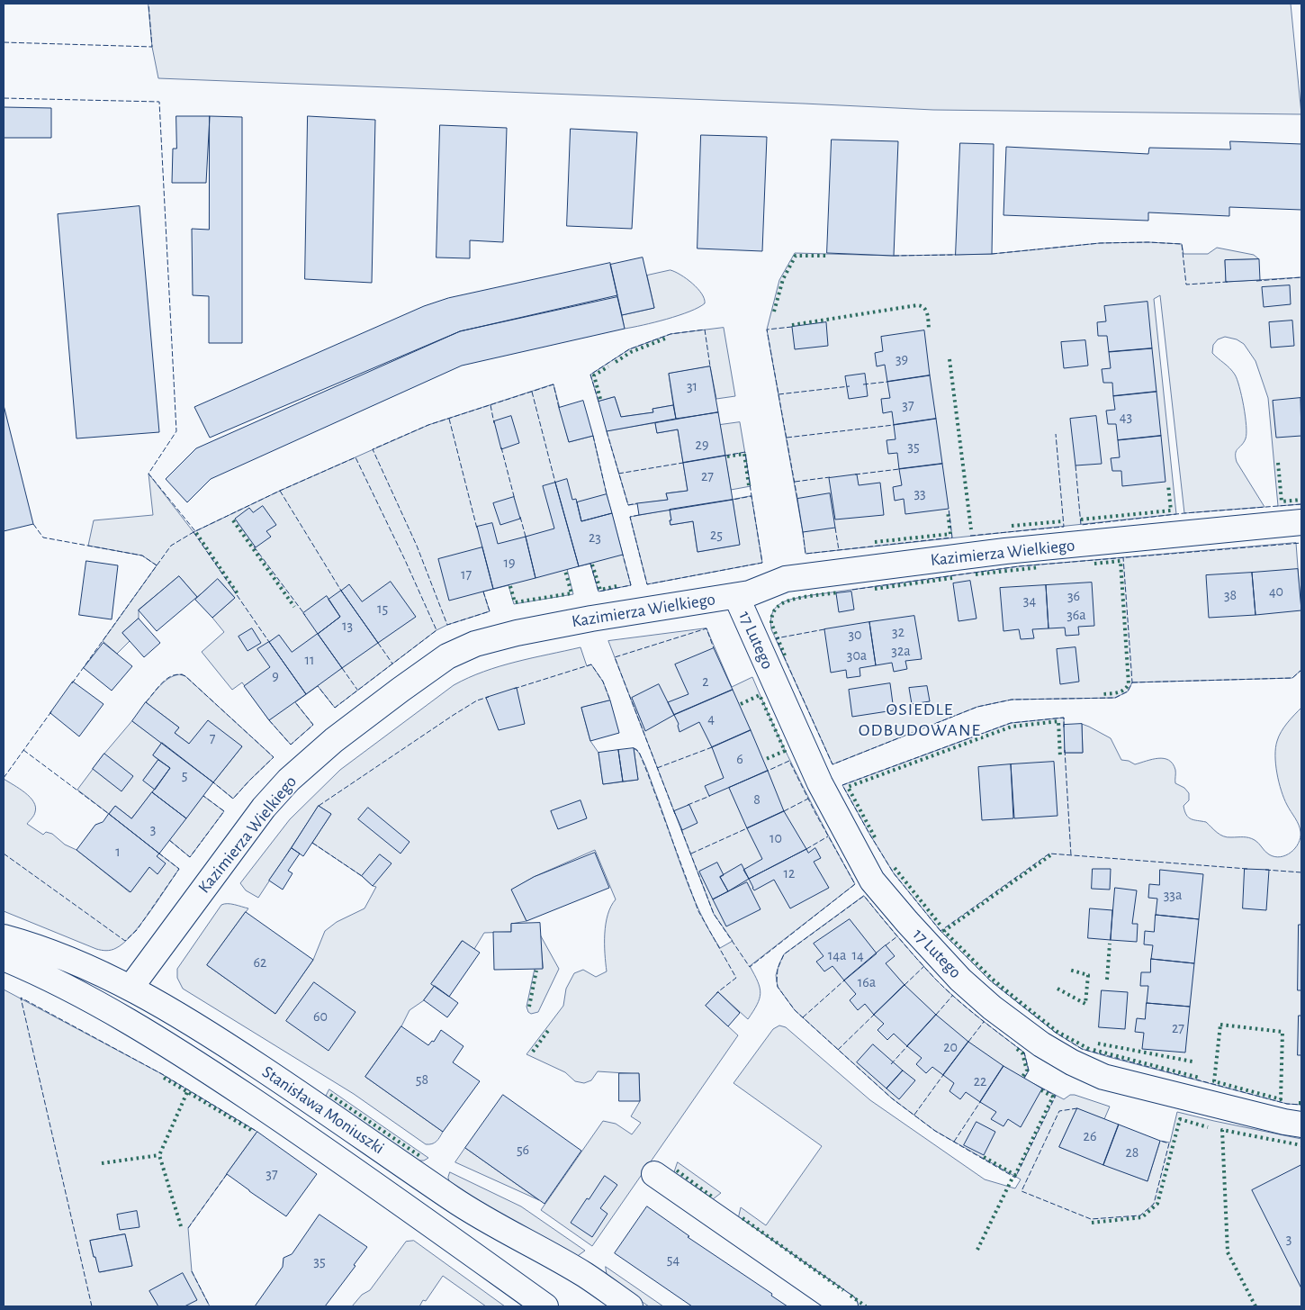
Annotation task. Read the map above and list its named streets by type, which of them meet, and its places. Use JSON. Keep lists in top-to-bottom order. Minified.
{"streets":{"street":["Kazimierza Wielkiego","17 Lutego","Stanisława Moniuszki"]},"crossings":[["Kazimierza Wielkiego","17 Lutego"],["Kazimierza Wielkiego","Stanisława Moniuszki"]],"districts":["OSIEDLE ODBUDOWANE"],"house_numbers":["39","31","37","43","29","35","27","33","25","23","19","17","40","38","36","34","15","36a","13","32","30","32a","30a","11","9","2","4","7","6","5","8","3","10","1","12","33a","14a","14","62","16a","60","27","20","58","22","26","56","28","37","3","54","35"]}
